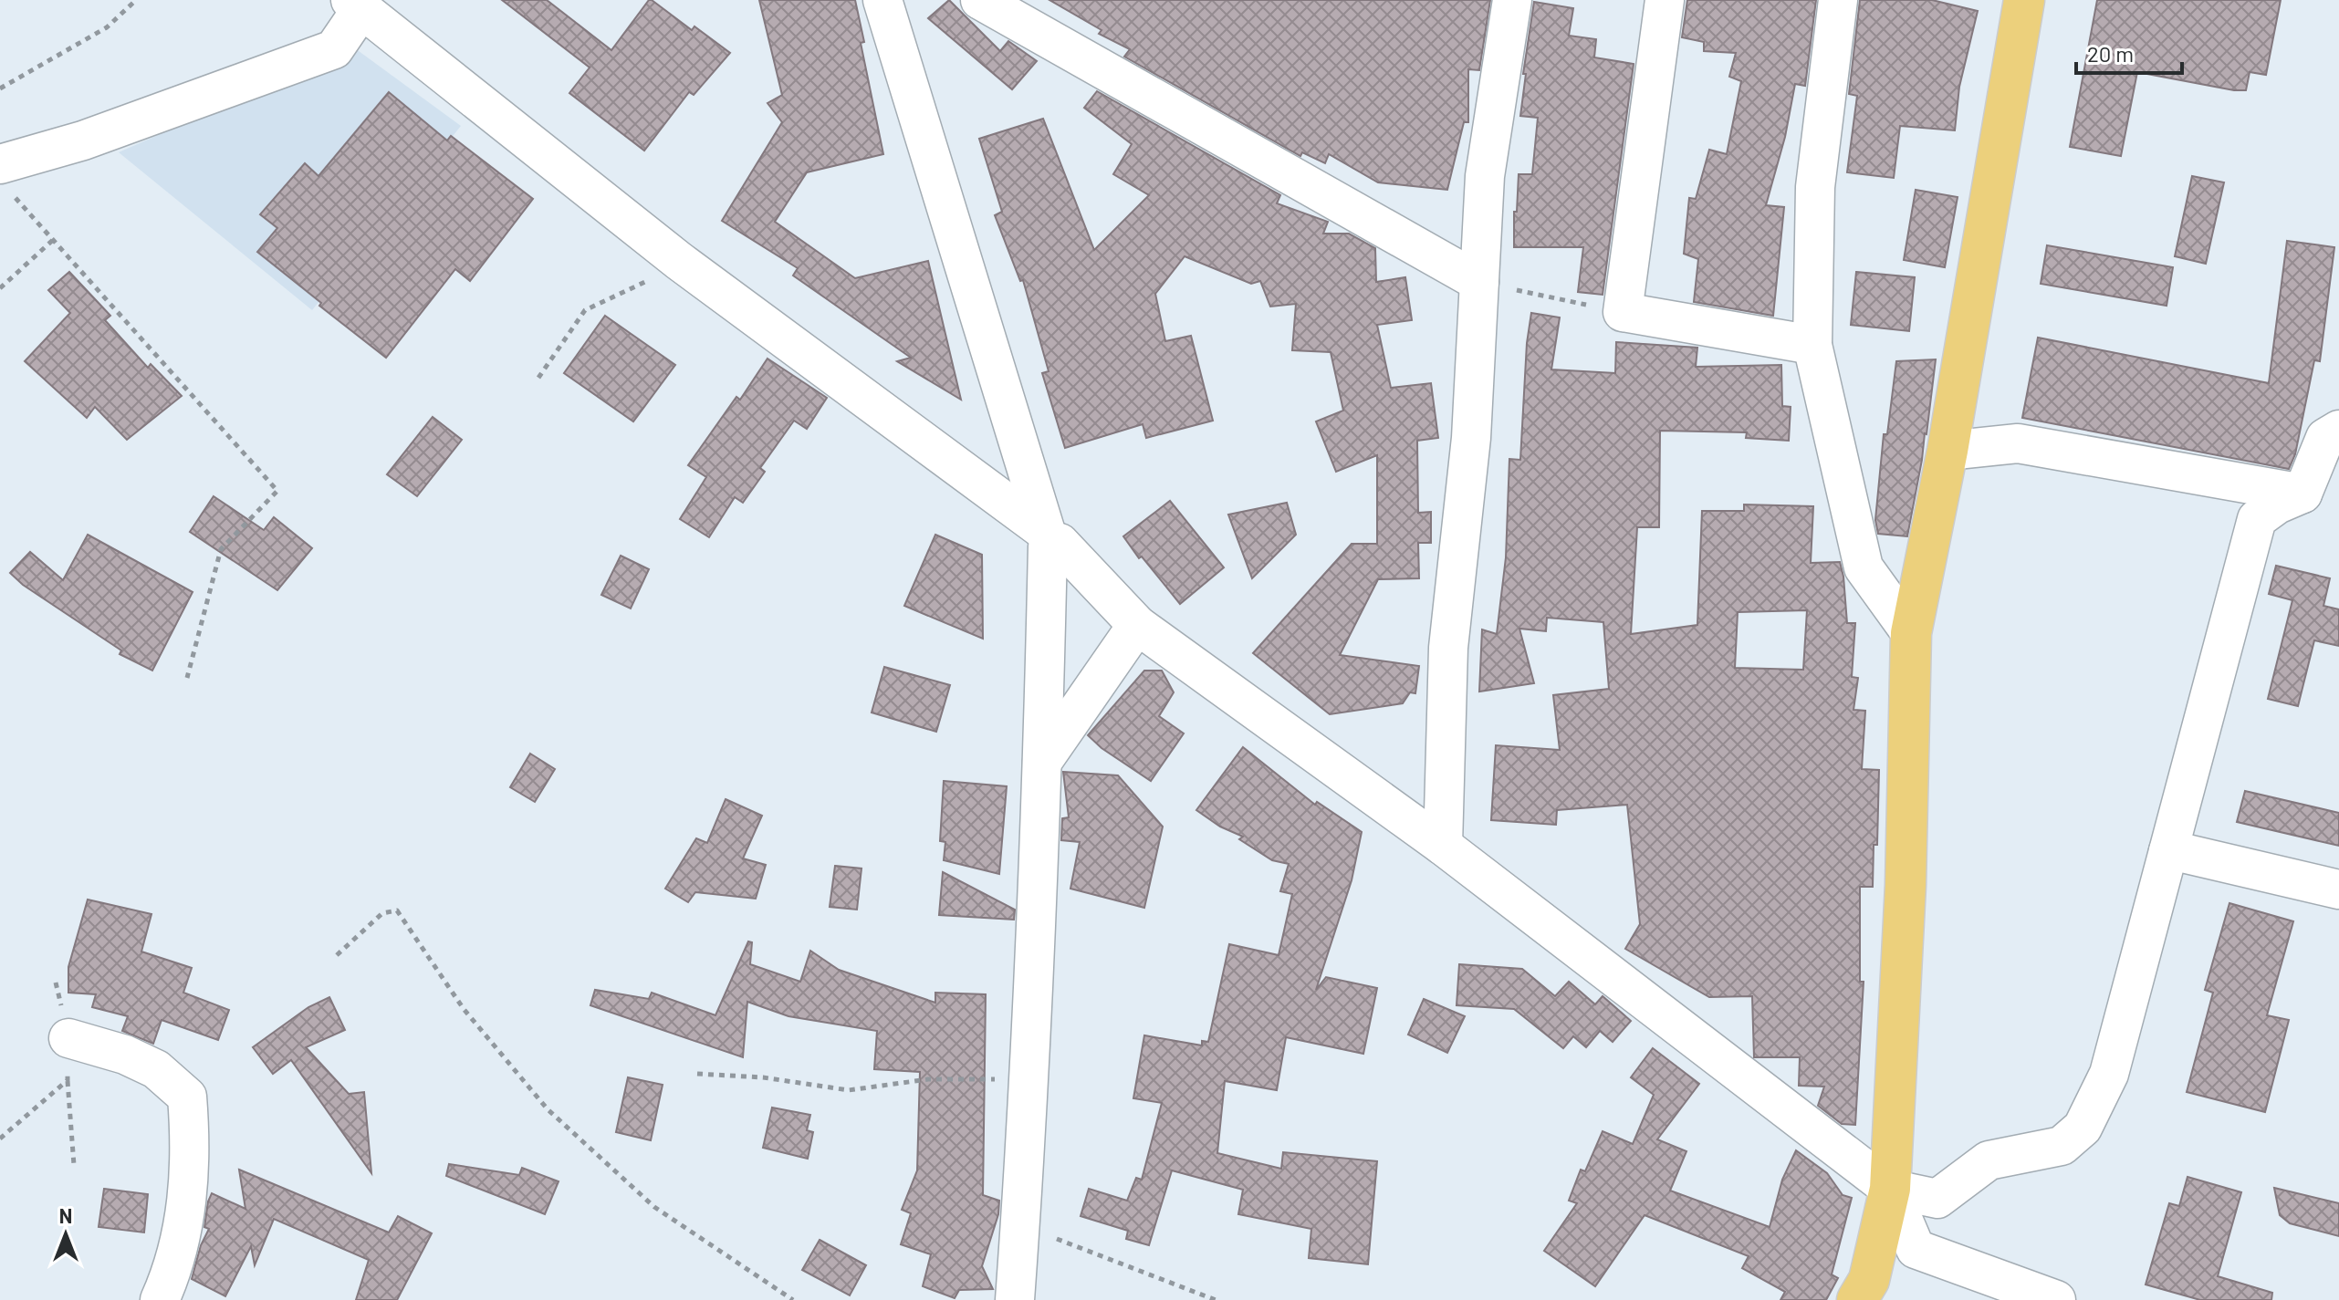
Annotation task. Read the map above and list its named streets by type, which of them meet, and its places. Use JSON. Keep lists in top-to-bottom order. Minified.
{"scale_bar":"20 m","north":"top"}
